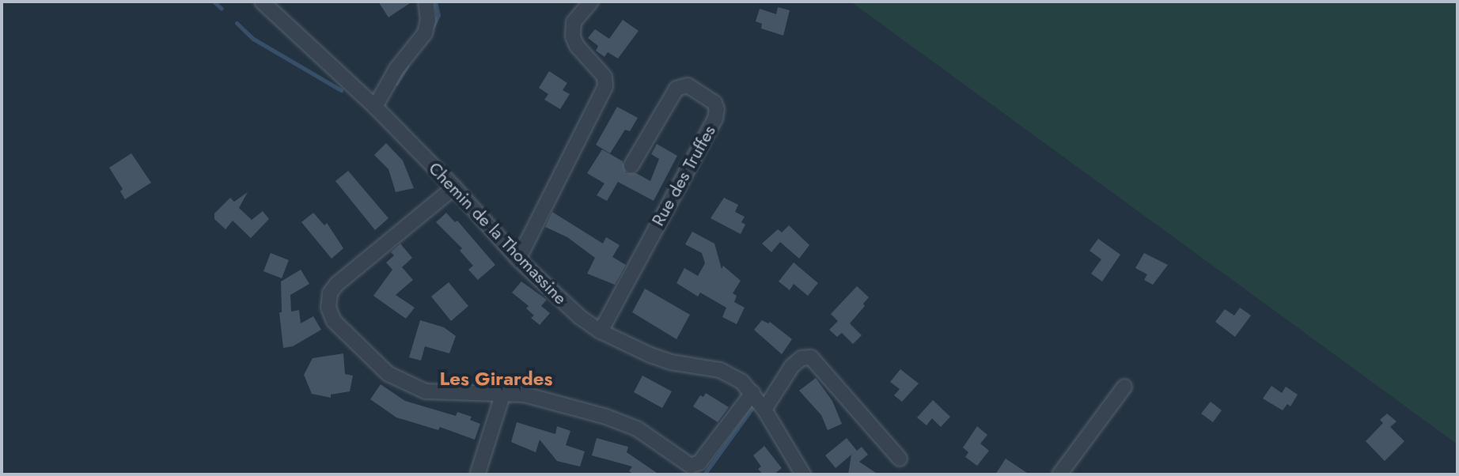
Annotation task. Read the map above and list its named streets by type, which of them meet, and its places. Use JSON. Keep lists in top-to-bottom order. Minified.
{"streets":{"street":["Rue des Truffes","Chemin de la Thomassine"]},"crossings":[["Rue des Truffes","Chemin de la Thomassine"]],"districts":["Les Girardes"]}
